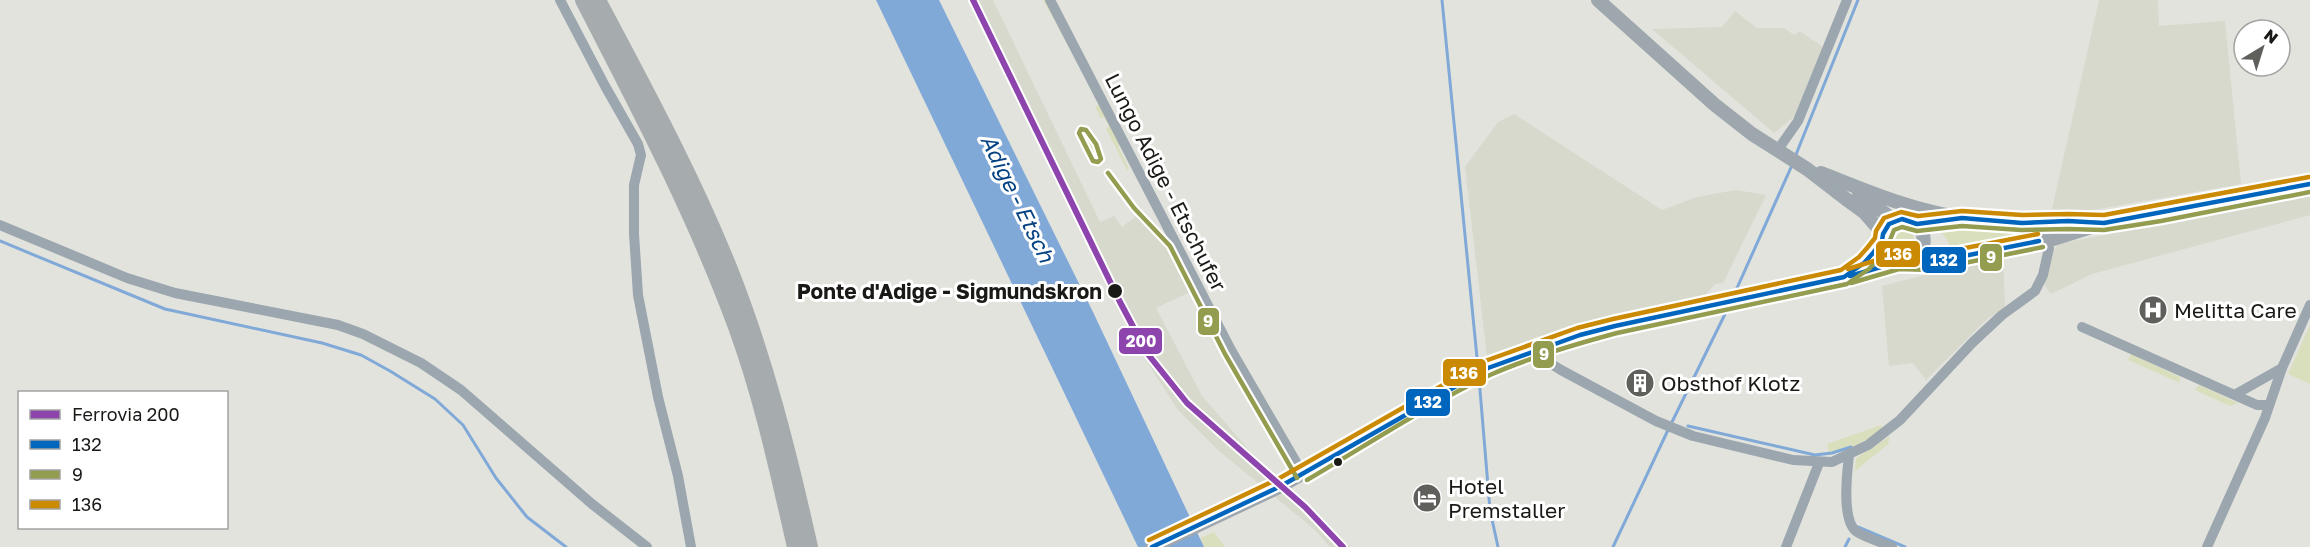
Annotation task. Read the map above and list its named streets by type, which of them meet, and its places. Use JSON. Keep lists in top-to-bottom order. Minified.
{"streets":{"street":["Lungo Adige - Etschufer"]},"water":["Adige - Etsch"],"places":{"other":["Ponte d'Adige - Sigmundskron"],"hospital":["Melitta Care"],"building":["Obsthof Klotz"],"hotel":["Hotel Premstaller"]},"lines":["rail line 200","transit line 9","transit line 136","transit line 132"],"legend":["Ferrovia 200","132","9","136"],"north":"top right"}
